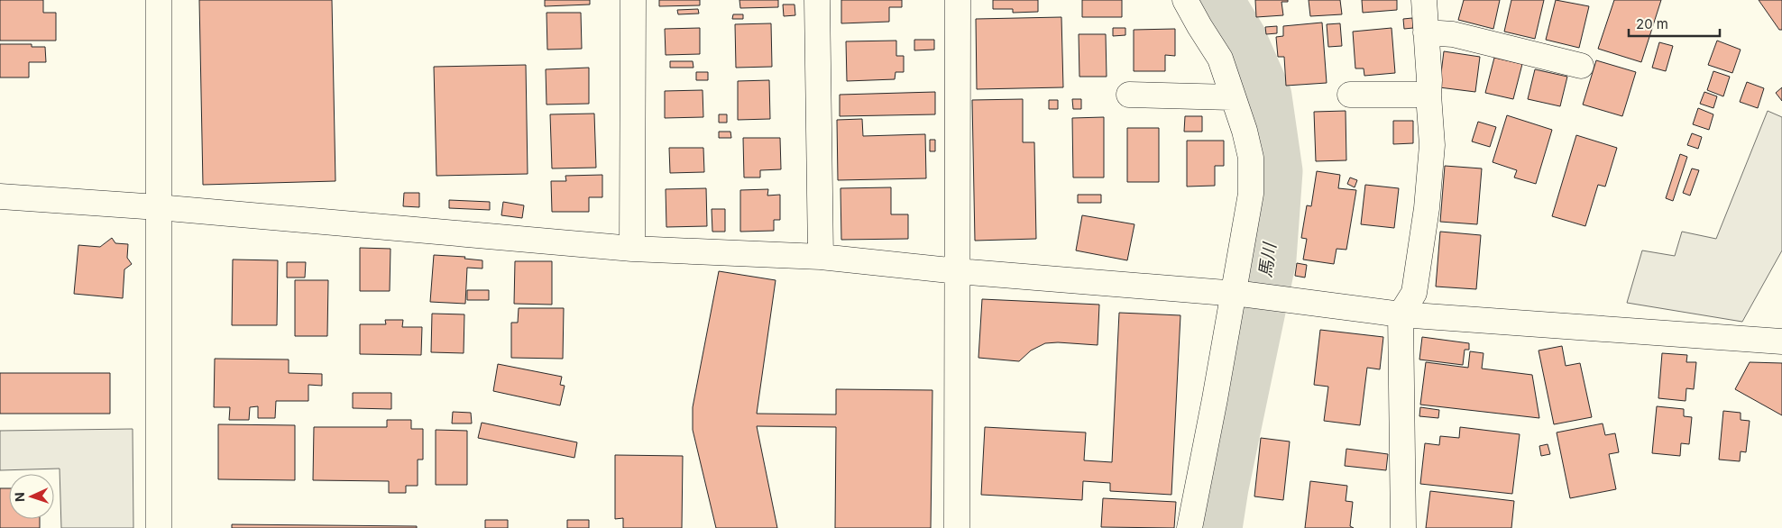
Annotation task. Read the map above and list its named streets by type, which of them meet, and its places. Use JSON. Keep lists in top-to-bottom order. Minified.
{"water":["馬川"],"scale_bar":"20 m","north":"left"}
